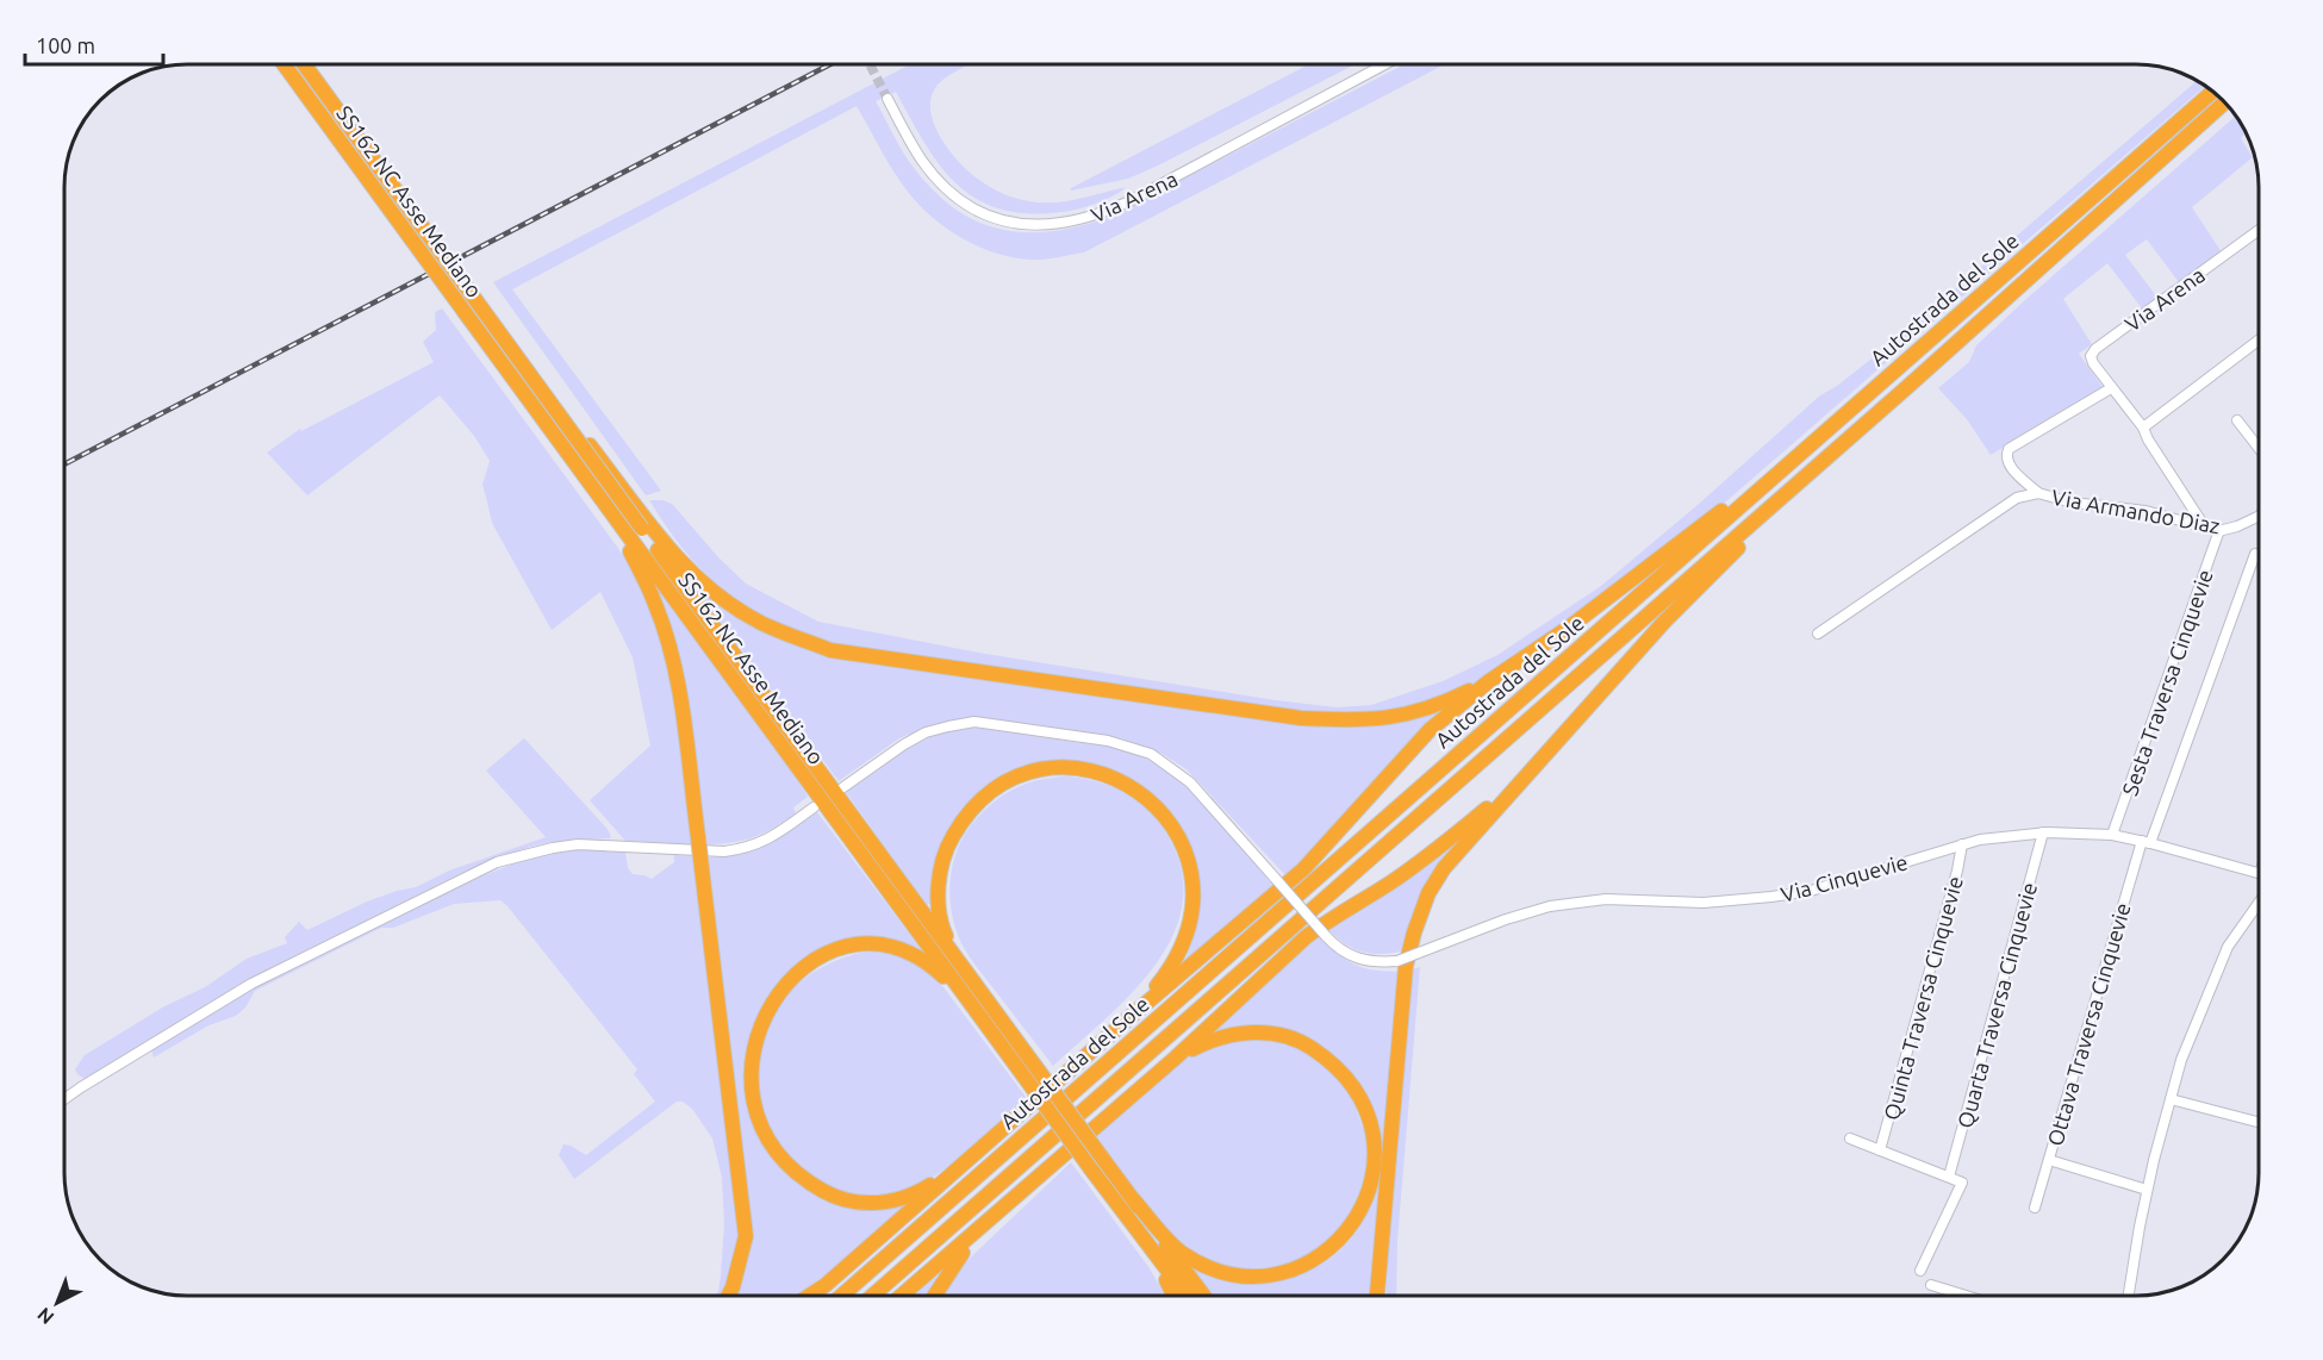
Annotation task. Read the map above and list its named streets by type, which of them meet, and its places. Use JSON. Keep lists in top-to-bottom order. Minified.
{"streets":{"highway":["SS162 NC Asse Mediano","Autostrada del Sole"],"street":["Via Arena","Via Armando Diaz","Sesta Traversa Cinquevie","Via Cinquevie","Quinta Traversa Cinquevie","Quarta Traversa Cinquevie","Ottava Traversa Cinquevie"]},"crossings":[["Via Arena","Via Armando Diaz"],["Via Armando Diaz","Sesta Traversa Cinquevie"],["Sesta Traversa Cinquevie","Via Cinquevie"],["Via Cinquevie","Quinta Traversa Cinquevie"],["Via Cinquevie","Quarta Traversa Cinquevie"],["Via Cinquevie","Ottava Traversa Cinquevie"]],"scale_bar":"100 m","north":"bottom left"}
